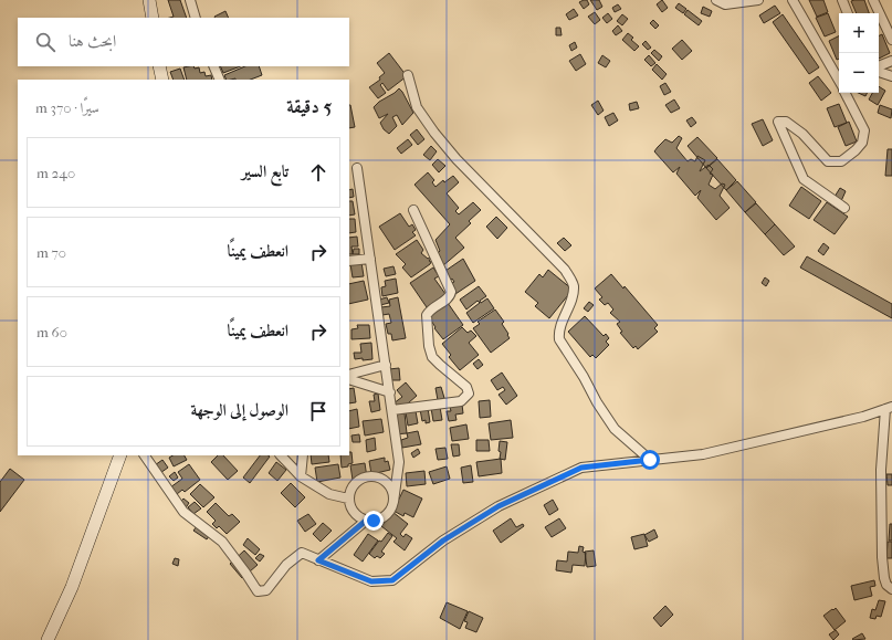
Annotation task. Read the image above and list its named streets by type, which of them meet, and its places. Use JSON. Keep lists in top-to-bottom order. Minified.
{"page":{"map_buttons":["+","−"],"search":"ابحث هنا","heading":["5 دقيقة","سيرًا · 370 m"],"list":[["تابع السير","240 m"],["انعطف يمينًا","70 m"],["انعطف يمينًا","60 m"],"الوصول إلى الوجهة"]}}
